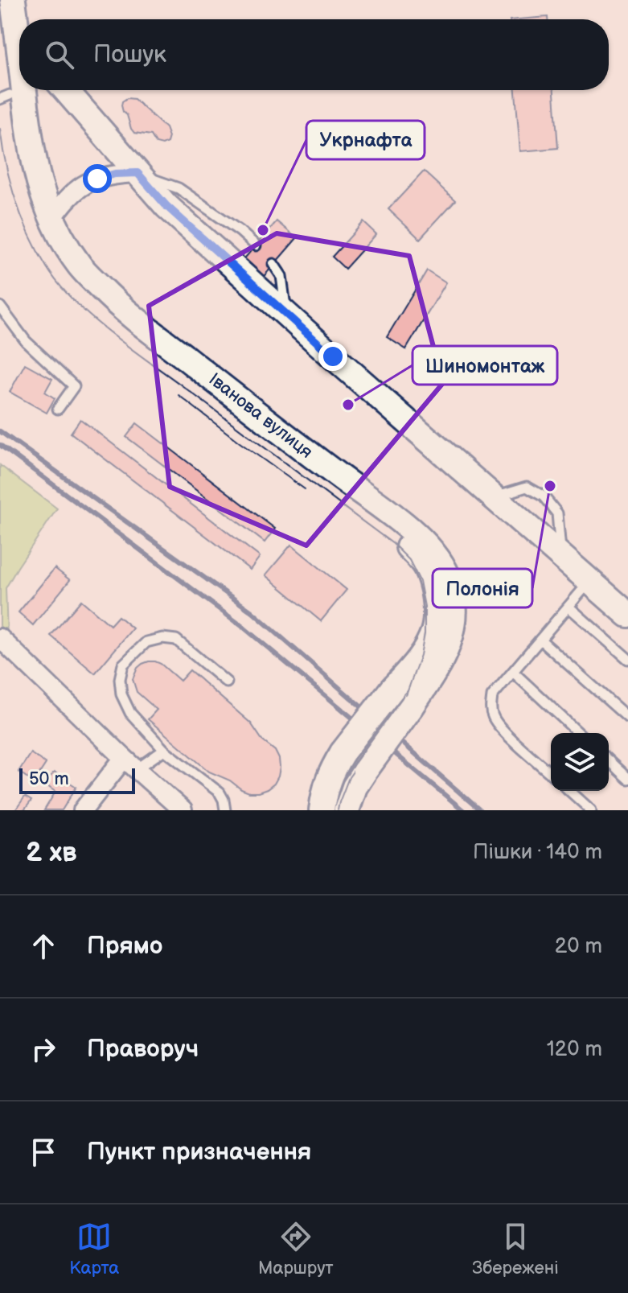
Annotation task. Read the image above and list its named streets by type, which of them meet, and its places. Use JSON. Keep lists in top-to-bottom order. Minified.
{"streets":{"main road":["Іванова вулиця"]},"places":["Укрнафта","Шиномонтаж","Полонія"],"scale_bar":"50 m","page":{"search":"Пошук","scale":"50 m","heading":["2 хв","Пішки · 140 m"],"list":[["Прямо","20 m"],["Праворуч","120 m"],"Пункт призначення"],"nav":["Карта","Маршрут","Збережені"]}}
